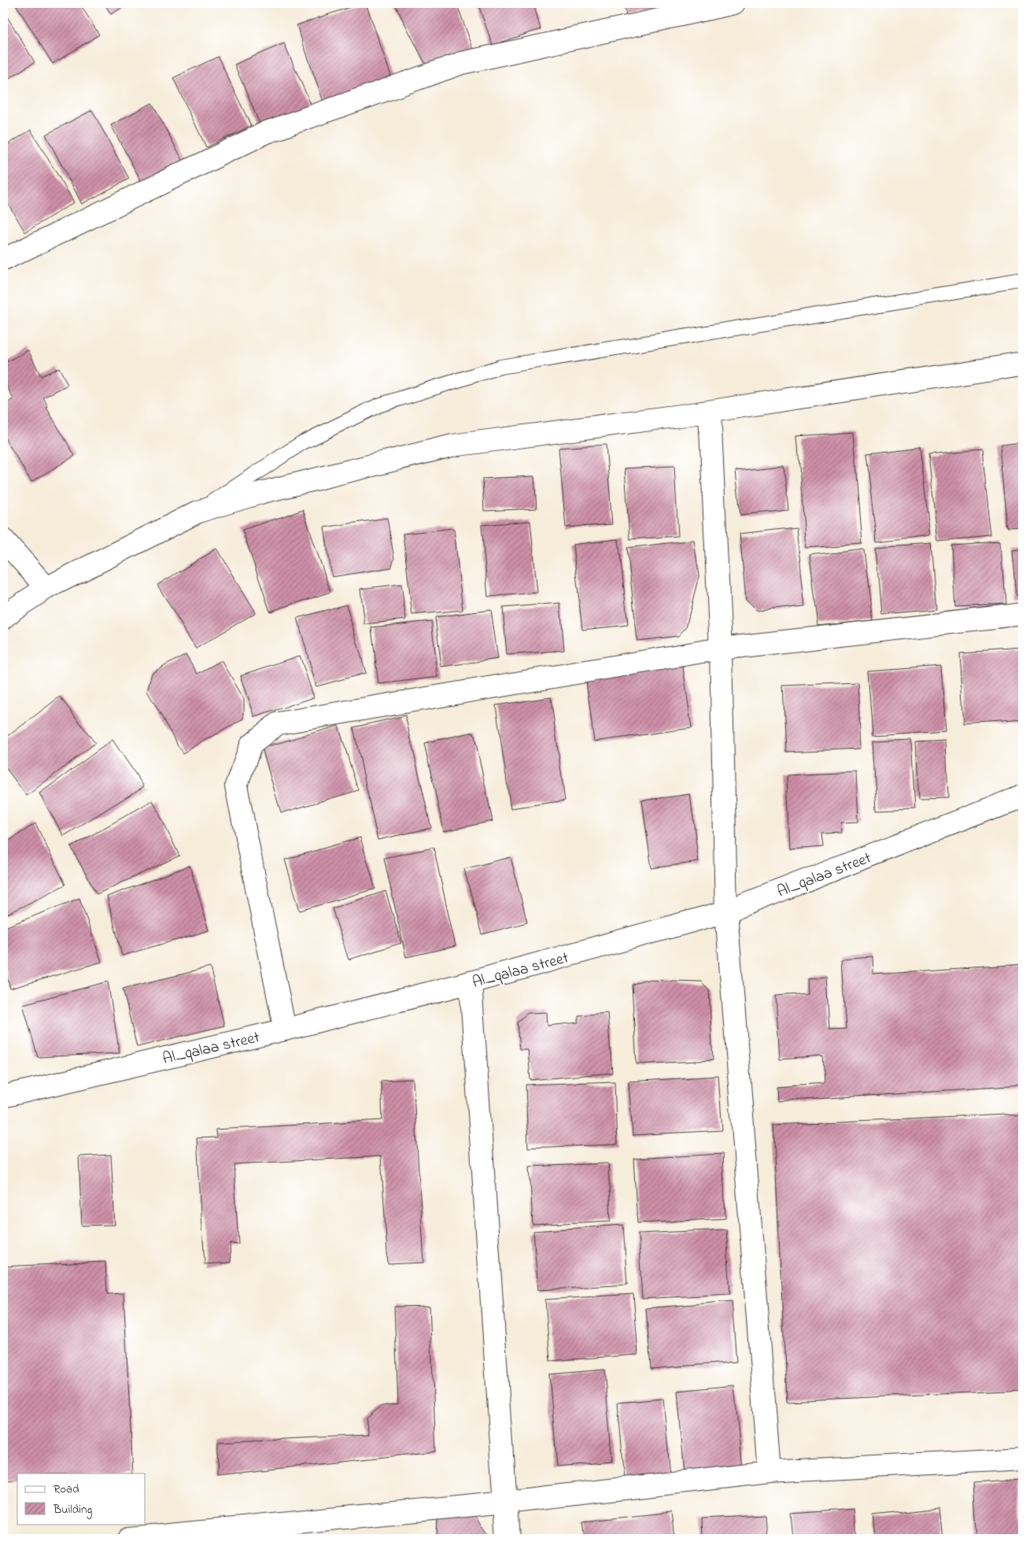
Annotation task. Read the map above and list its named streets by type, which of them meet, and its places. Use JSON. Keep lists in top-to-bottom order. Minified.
{"streets":{"street":["Al_qalaa street"]},"legend":["Road","Building"]}
